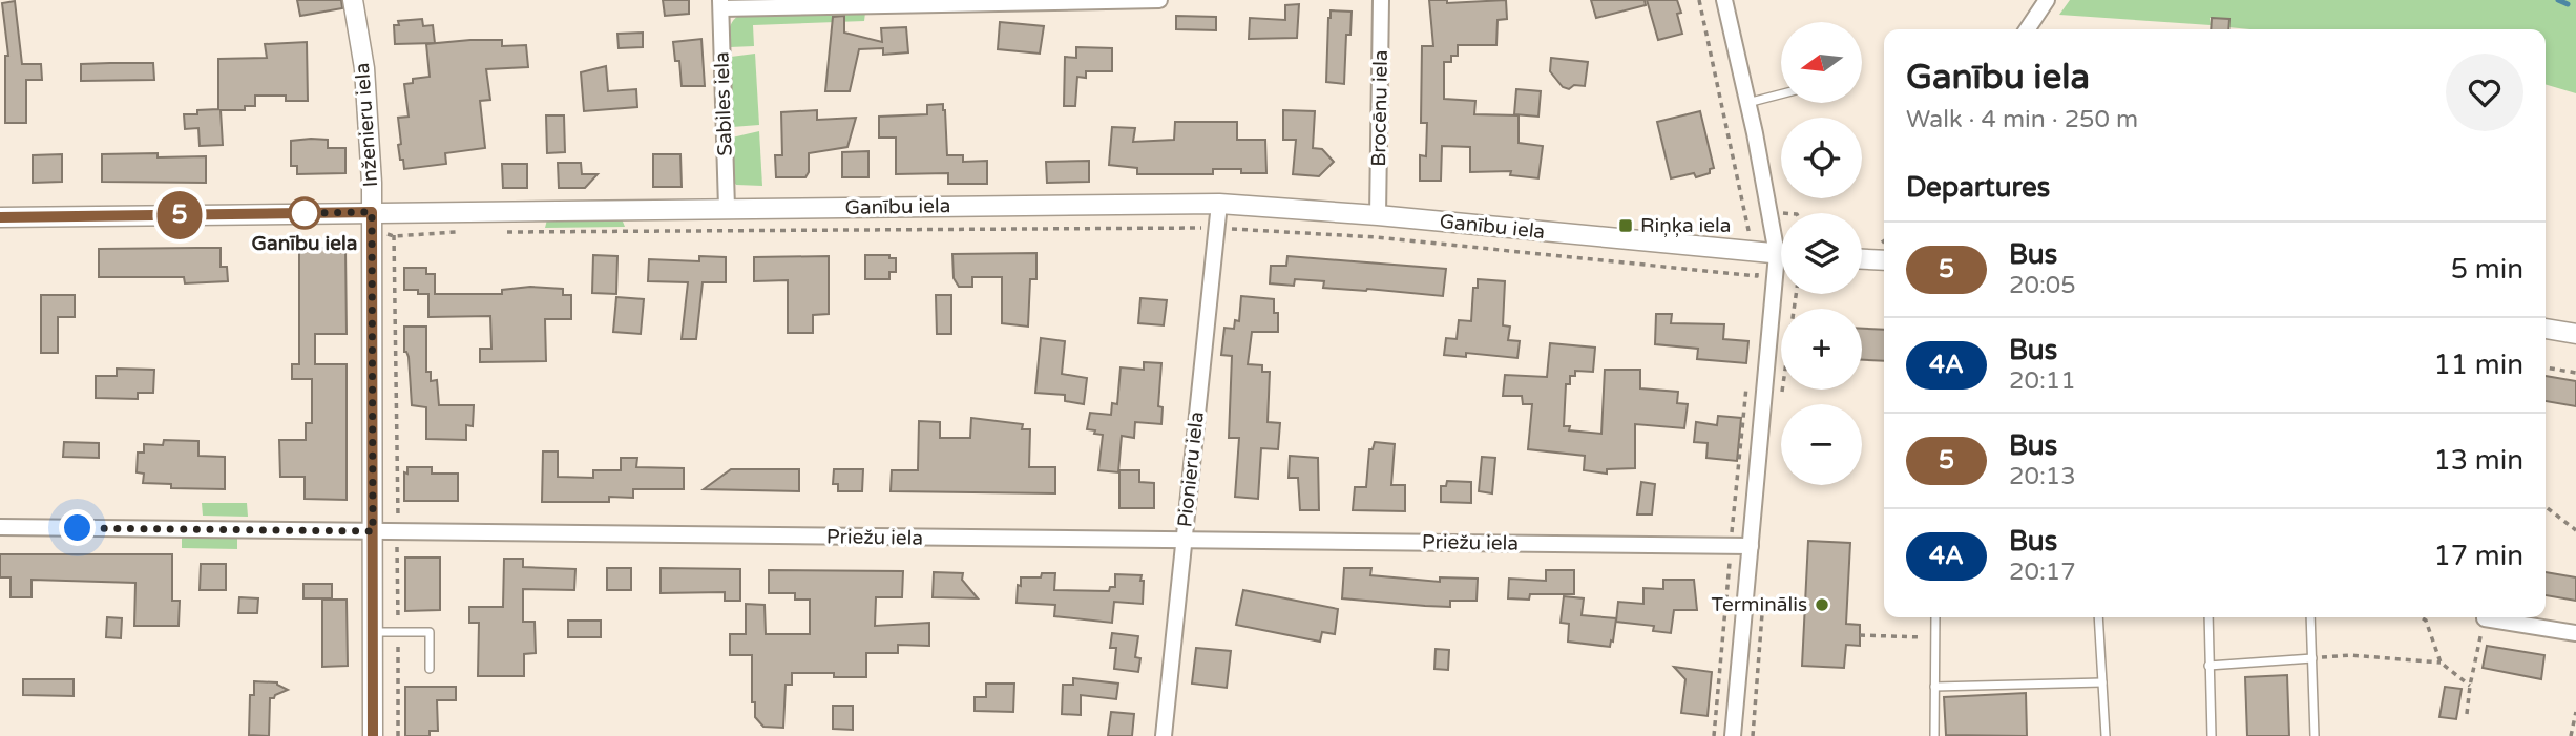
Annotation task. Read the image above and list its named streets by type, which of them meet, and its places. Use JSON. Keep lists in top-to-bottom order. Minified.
{"streets":{"street":["Sabiles iela","Brocēnu iela","Inženieru iela","Ganību iela","Pionieru iela","Priežu iela"]},"crossings":[["Sabiles iela","Ganību iela"],["Brocēnu iela","Ganību iela"],["Inženieru iela","Ganību iela"],["Inženieru iela","Priežu iela"],["Ganību iela","Pionieru iela"],["Pionieru iela","Priežu iela"]],"places":{"other":["Ganību iela","Terminālis"],"transit":["Riņķa iela"]},"lines":["bus line 5"],"north":"left","page":{"on_map":"5","map_buttons":["+","−"],"heading":[["Ganību iela","Walk · 4 min · 250 m"],"Departures"],"list":[{"mark":"5","name":"Bus","note":"20:05","value":"5 min"},{"mark":"4A","name":"Bus","note":"20:11","value":"11 min"},{"mark":"5","name":"Bus","note":"20:13","value":"13 min"},{"mark":"4A","name":"Bus","note":"20:17","value":"17 min"}]}}
